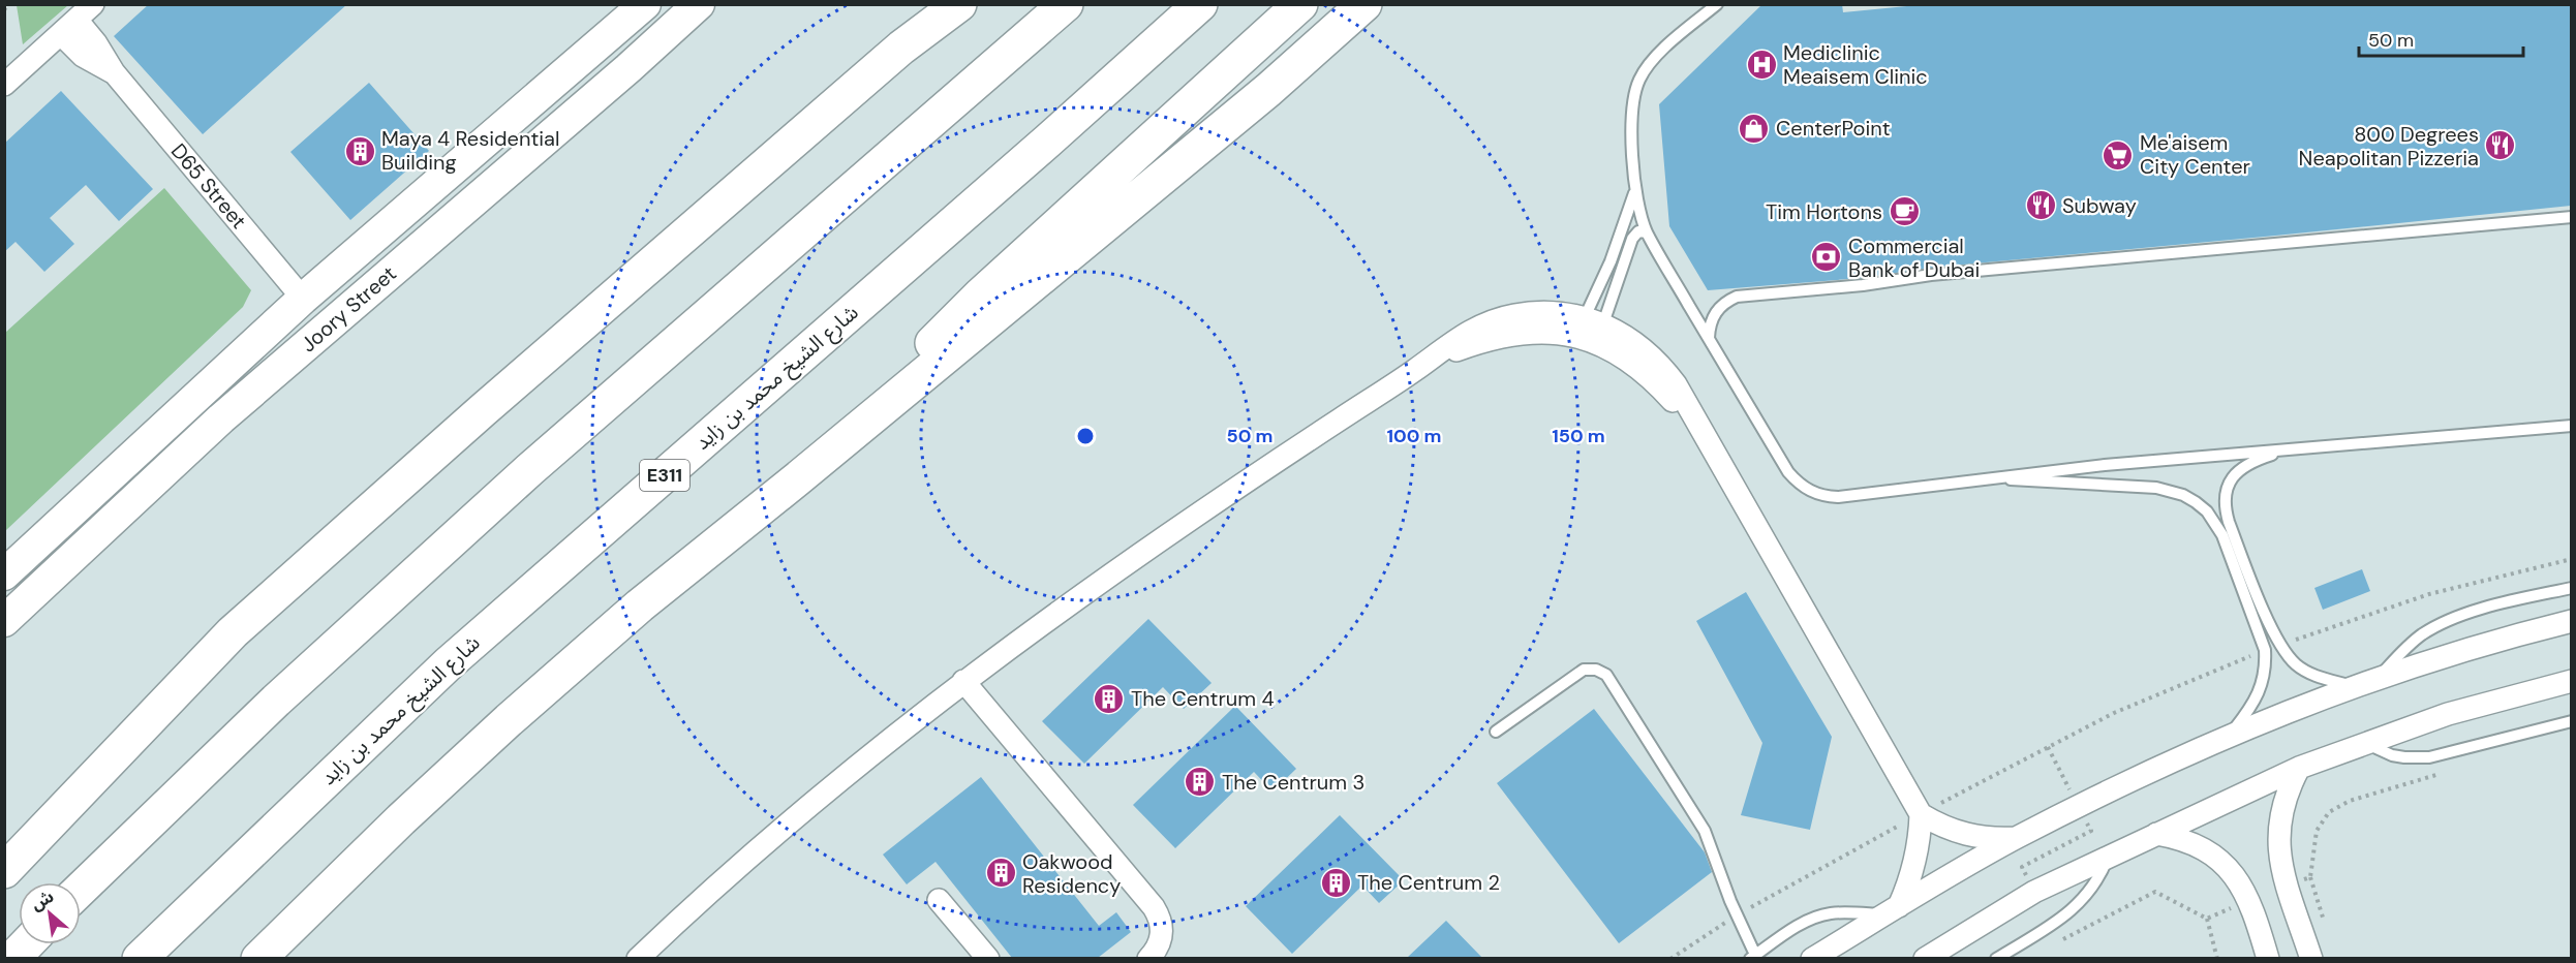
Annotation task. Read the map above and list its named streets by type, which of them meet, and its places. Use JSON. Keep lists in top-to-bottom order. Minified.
{"streets":{"highway":["شارع الشيخ محمد بن زايد","E311"],"street":["D65 Street","Joory Street"]},"crossings":[["D65 Street","Joory Street"]],"places":{"hospital":["Mediclinic Meaisem Clinic"],"shop":["CenterPoint"],"restaurant":["800 Degrees Neapolitan Pizzeria","Subway"],"building":["Maya 4 Residential Building","The Centrum 4","The Centrum 3","Oakwood Residency","The Centrum 2"],"supermarket":["Me'aisem City Center"],"cafe":["Tim Hortons"],"bank":["Commercial Bank of Dubai"]},"scale_bar":"50 m","north":"top left","rings":["50 m","100 m","150 m"]}
